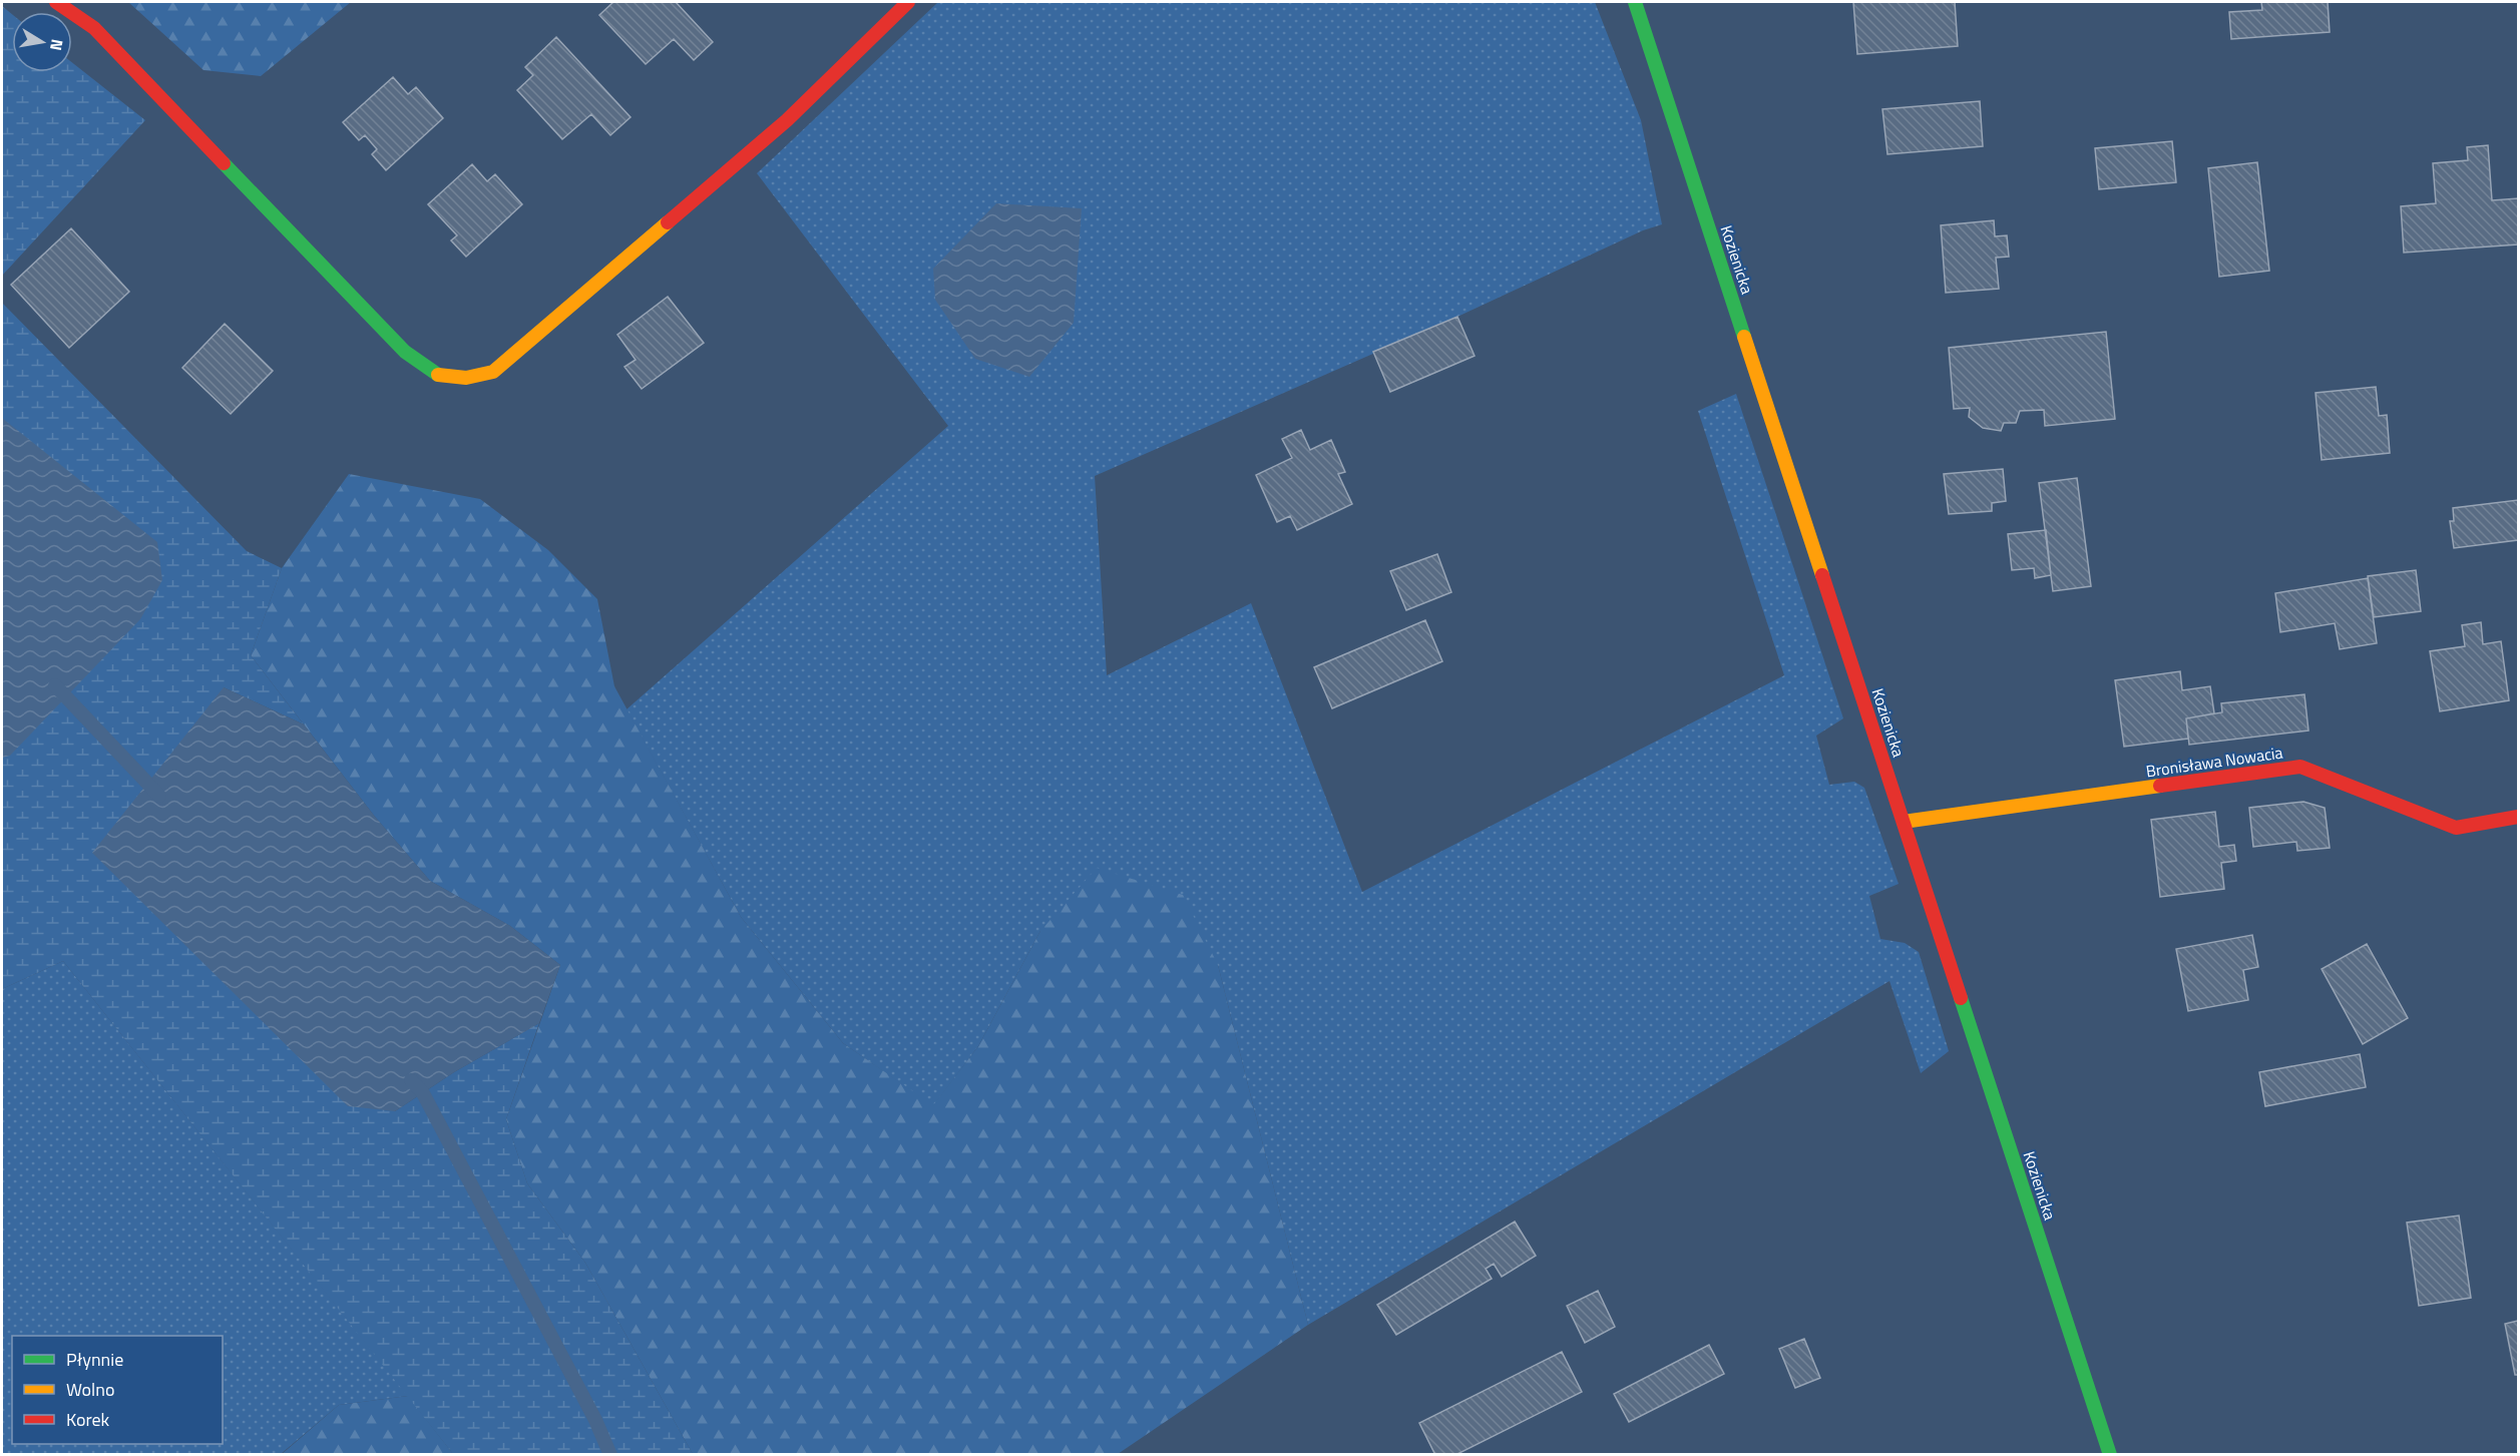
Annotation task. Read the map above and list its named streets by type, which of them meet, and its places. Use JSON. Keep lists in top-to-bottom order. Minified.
{"streets":{"street":["Kozienicka","Bronisława Nowacia"]},"crossings":[["Kozienicka","Bronisława Nowacia"]],"legend":["Płynnie","Wolno","Korek"],"north":"right"}
